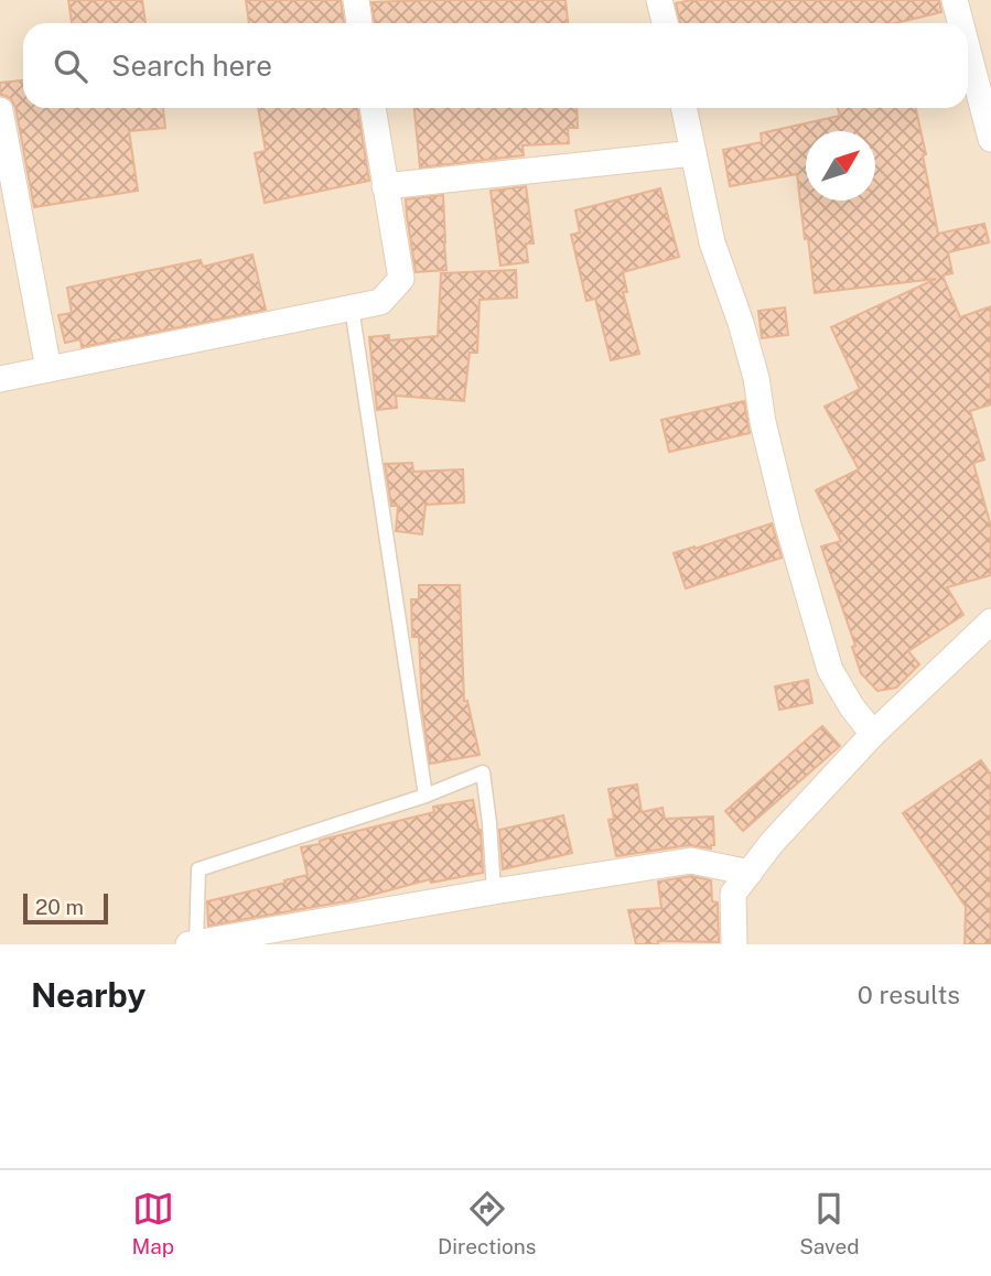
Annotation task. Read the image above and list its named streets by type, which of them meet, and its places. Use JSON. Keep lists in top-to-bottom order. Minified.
{"scale_bar":"20 m","north":"top right","page":{"search":"Search here","scale":"20 m","heading":["Nearby","0 results"],"nav":["Map","Directions","Saved"]}}
